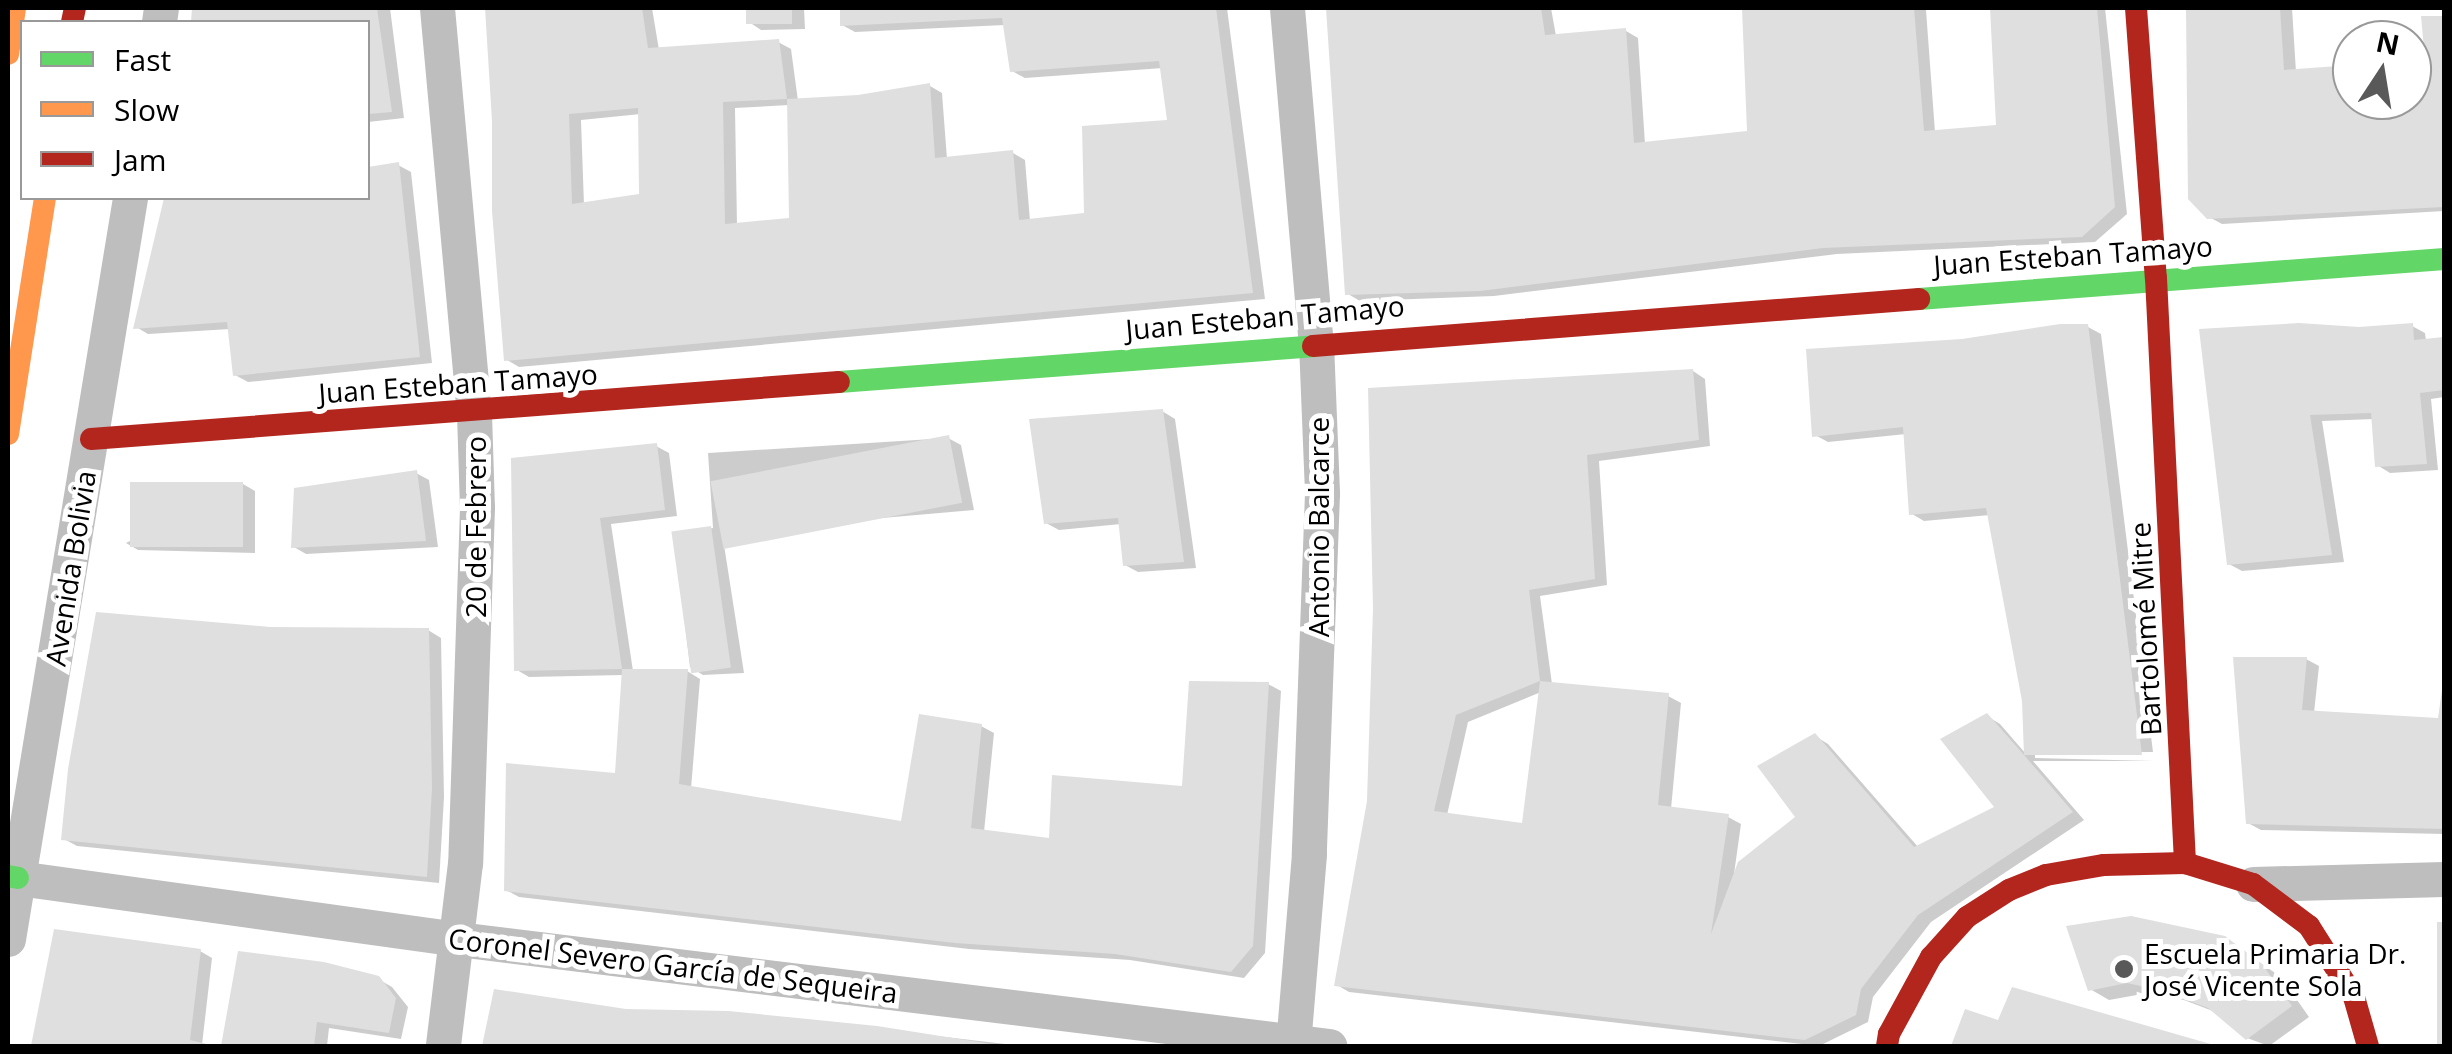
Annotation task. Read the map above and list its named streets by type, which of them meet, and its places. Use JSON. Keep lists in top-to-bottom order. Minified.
{"streets":{"street":["Juan Esteban Tamayo","20 de Febrero","Antonio Balcarce","Avenida Bolivia","Bartolomé Mitre","Coronel Severo García de Sequeira"]},"crossings":[["Juan Esteban Tamayo","20 de Febrero"],["Juan Esteban Tamayo","Antonio Balcarce"],["Juan Esteban Tamayo","Avenida Bolivia"],["Juan Esteban Tamayo","Bartolomé Mitre"],["20 de Febrero","Coronel Severo García de Sequeira"],["Antonio Balcarce","Coronel Severo García de Sequeira"],["Avenida Bolivia","Coronel Severo García de Sequeira"]],"places":["Escuela Primaria Dr. José Vicente Sola"],"legend":["Fast","Slow","Jam"],"north":"top"}
